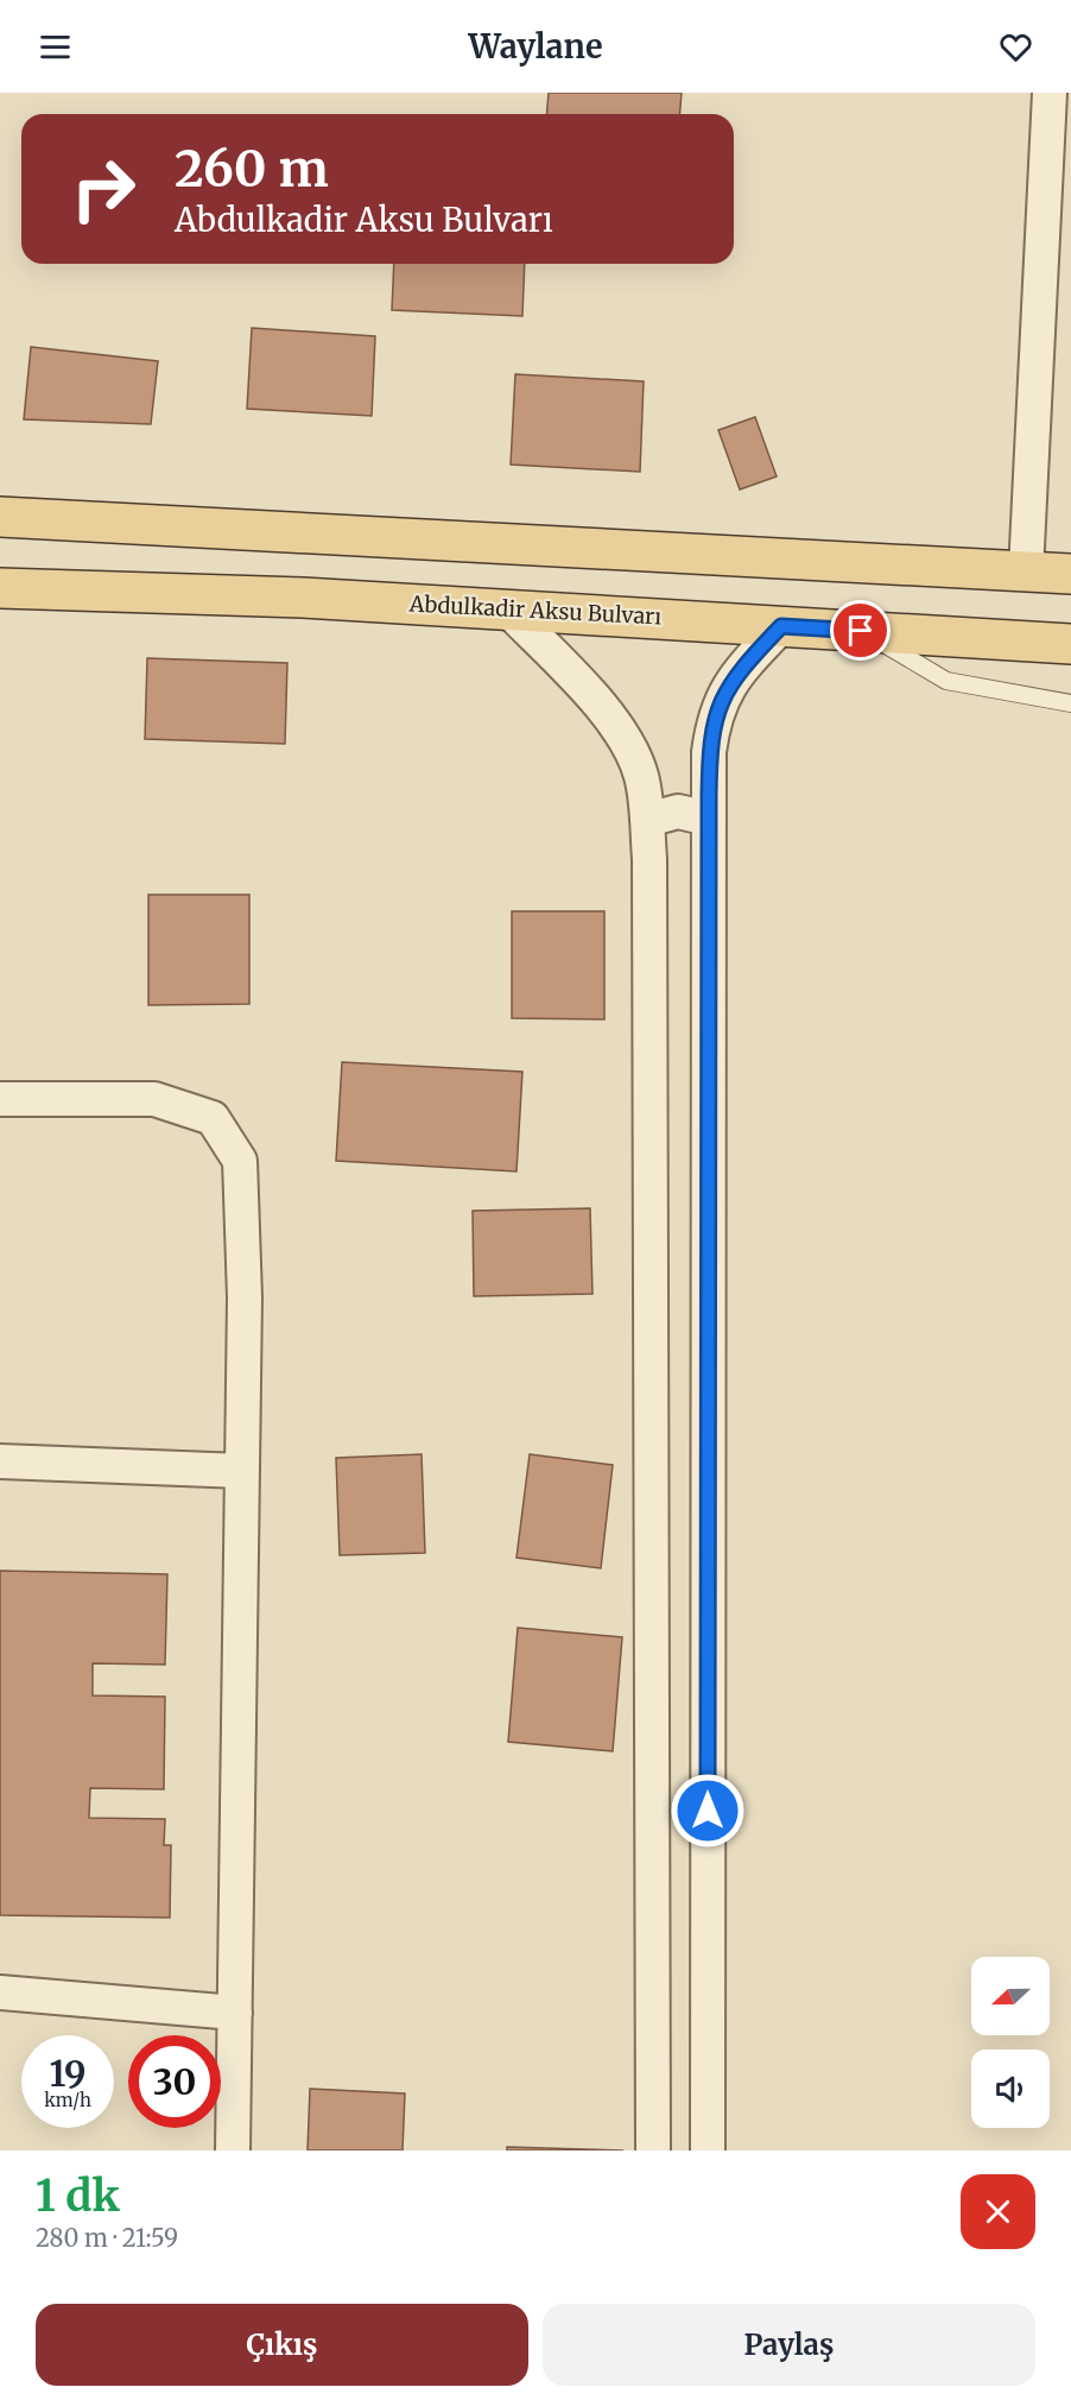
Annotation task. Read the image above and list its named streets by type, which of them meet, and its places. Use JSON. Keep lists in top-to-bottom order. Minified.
{"streets":{"main road":["Abdulkadir Aksu Bulvarı"]},"north":"left","page":{"header":"Waylane","turn":["260 m","Abdulkadir Aksu Bulvarı"],"speed":"19 km/h","limit":"30","heading":["1 dk","280 m · 21:59"],"buttons":["Çıkış","Paylaş"]}}
